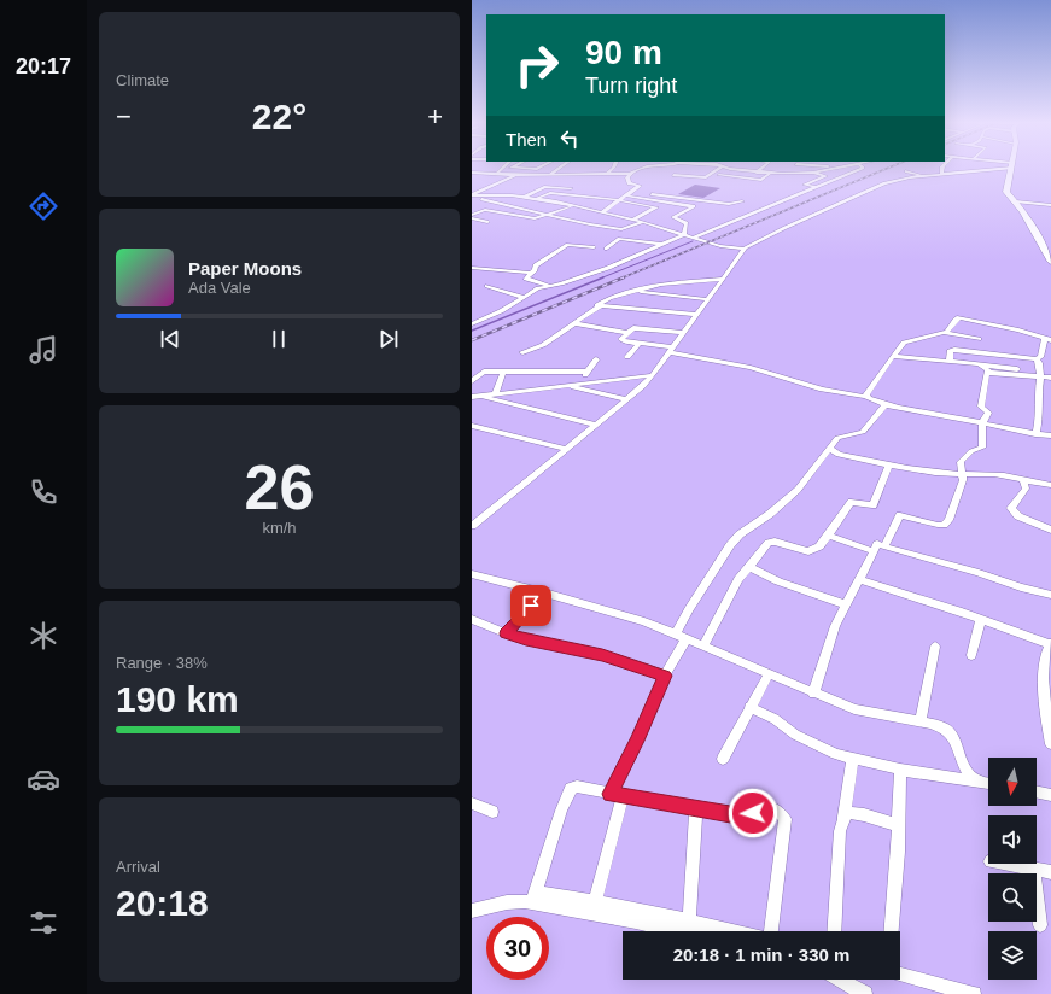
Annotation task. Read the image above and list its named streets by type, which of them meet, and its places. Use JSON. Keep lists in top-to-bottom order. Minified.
{"north":"bottom","page":{"tabs":"20:17","tile":["Climate",["26","km/h"],["Range · 38%","190 km"],["Arrival","20:18"]],"turn":["90 m","Turn right"],"heat":["−","22°","+"],"then":"Then","song":["Paper Moons","Ada Vale"],"limit":"30","trip":"20:18 · 1 min · 330 m"}}
